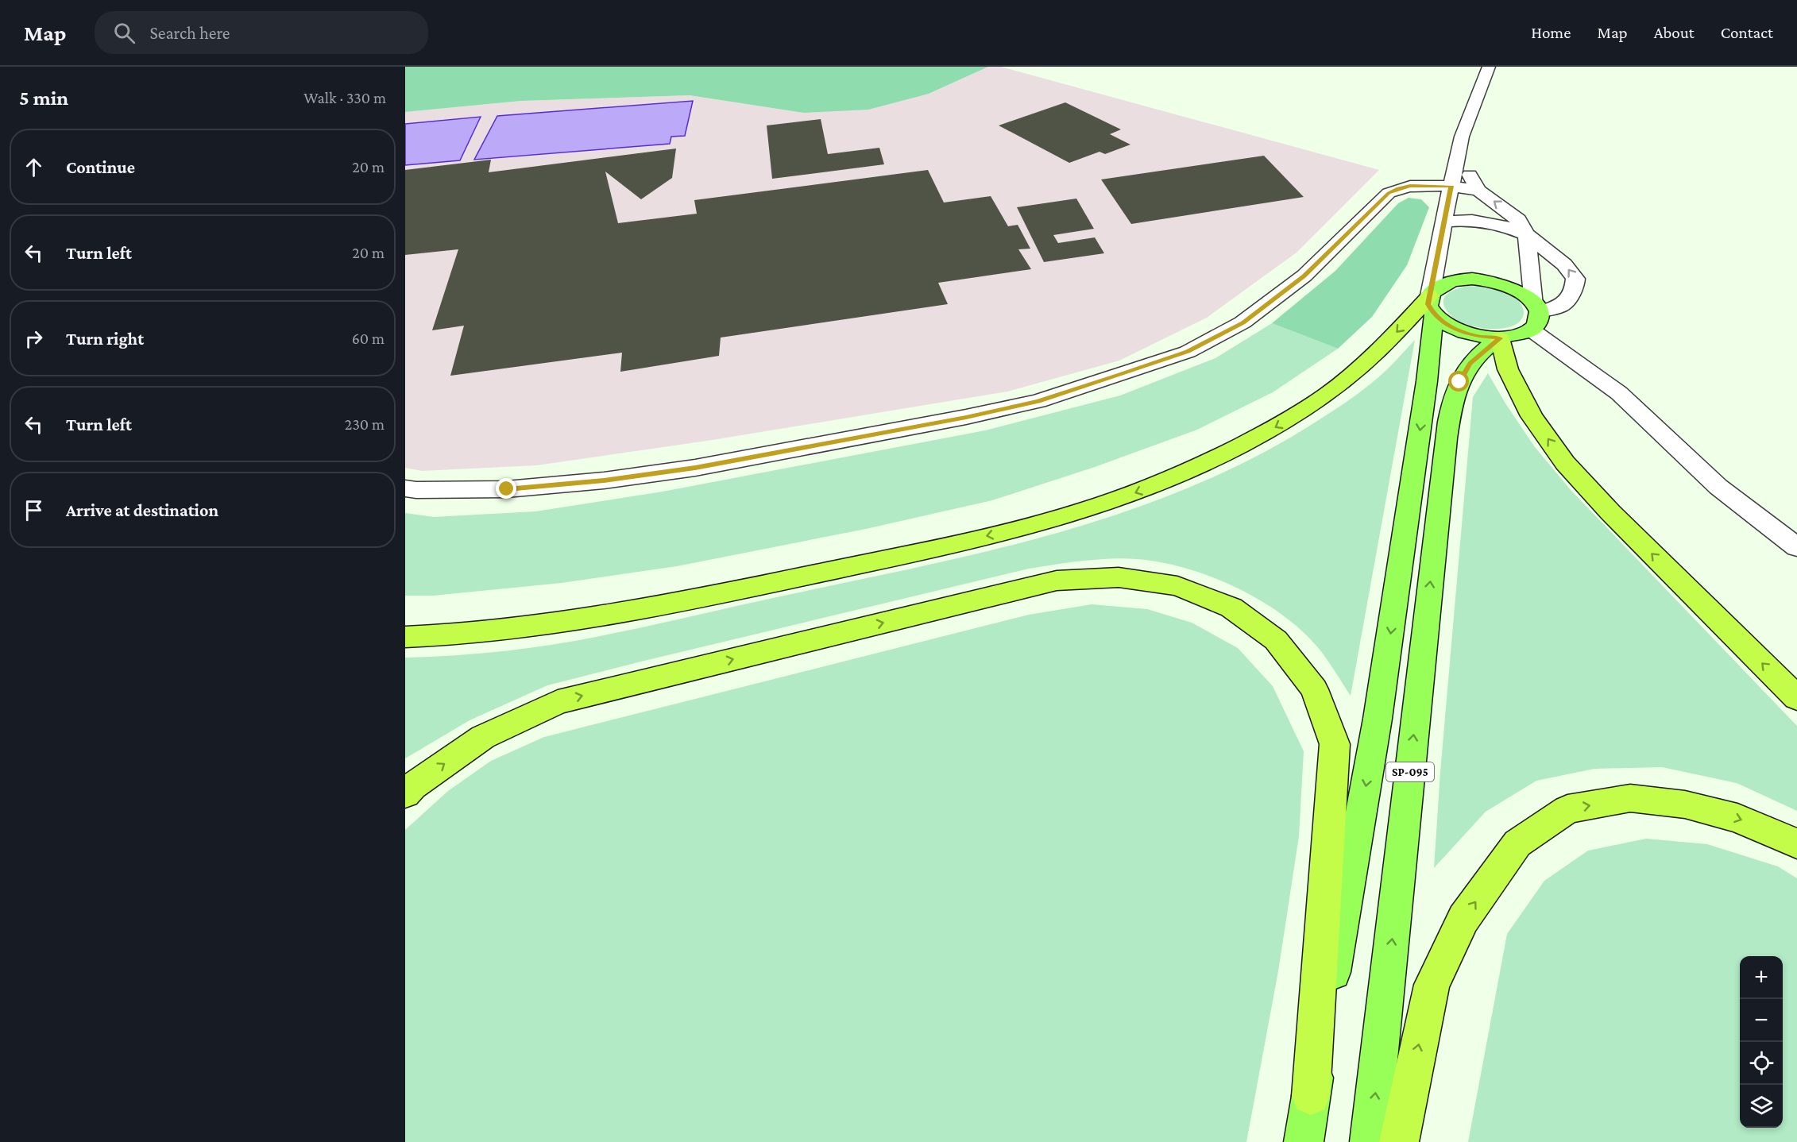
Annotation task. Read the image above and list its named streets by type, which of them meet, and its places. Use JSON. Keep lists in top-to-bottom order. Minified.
{"streets":{"main road":["SP-095"]},"page":{"header":"Map","search":"Search here","nav":["Home","Map","About","Contact"],"heading":["5 min","Walk · 330 m"],"list":[["Continue","20 m"],["Turn left","20 m"],["Turn right","60 m"],["Turn left","230 m"],"Arrive at destination"],"map_buttons":["+","−"]}}
